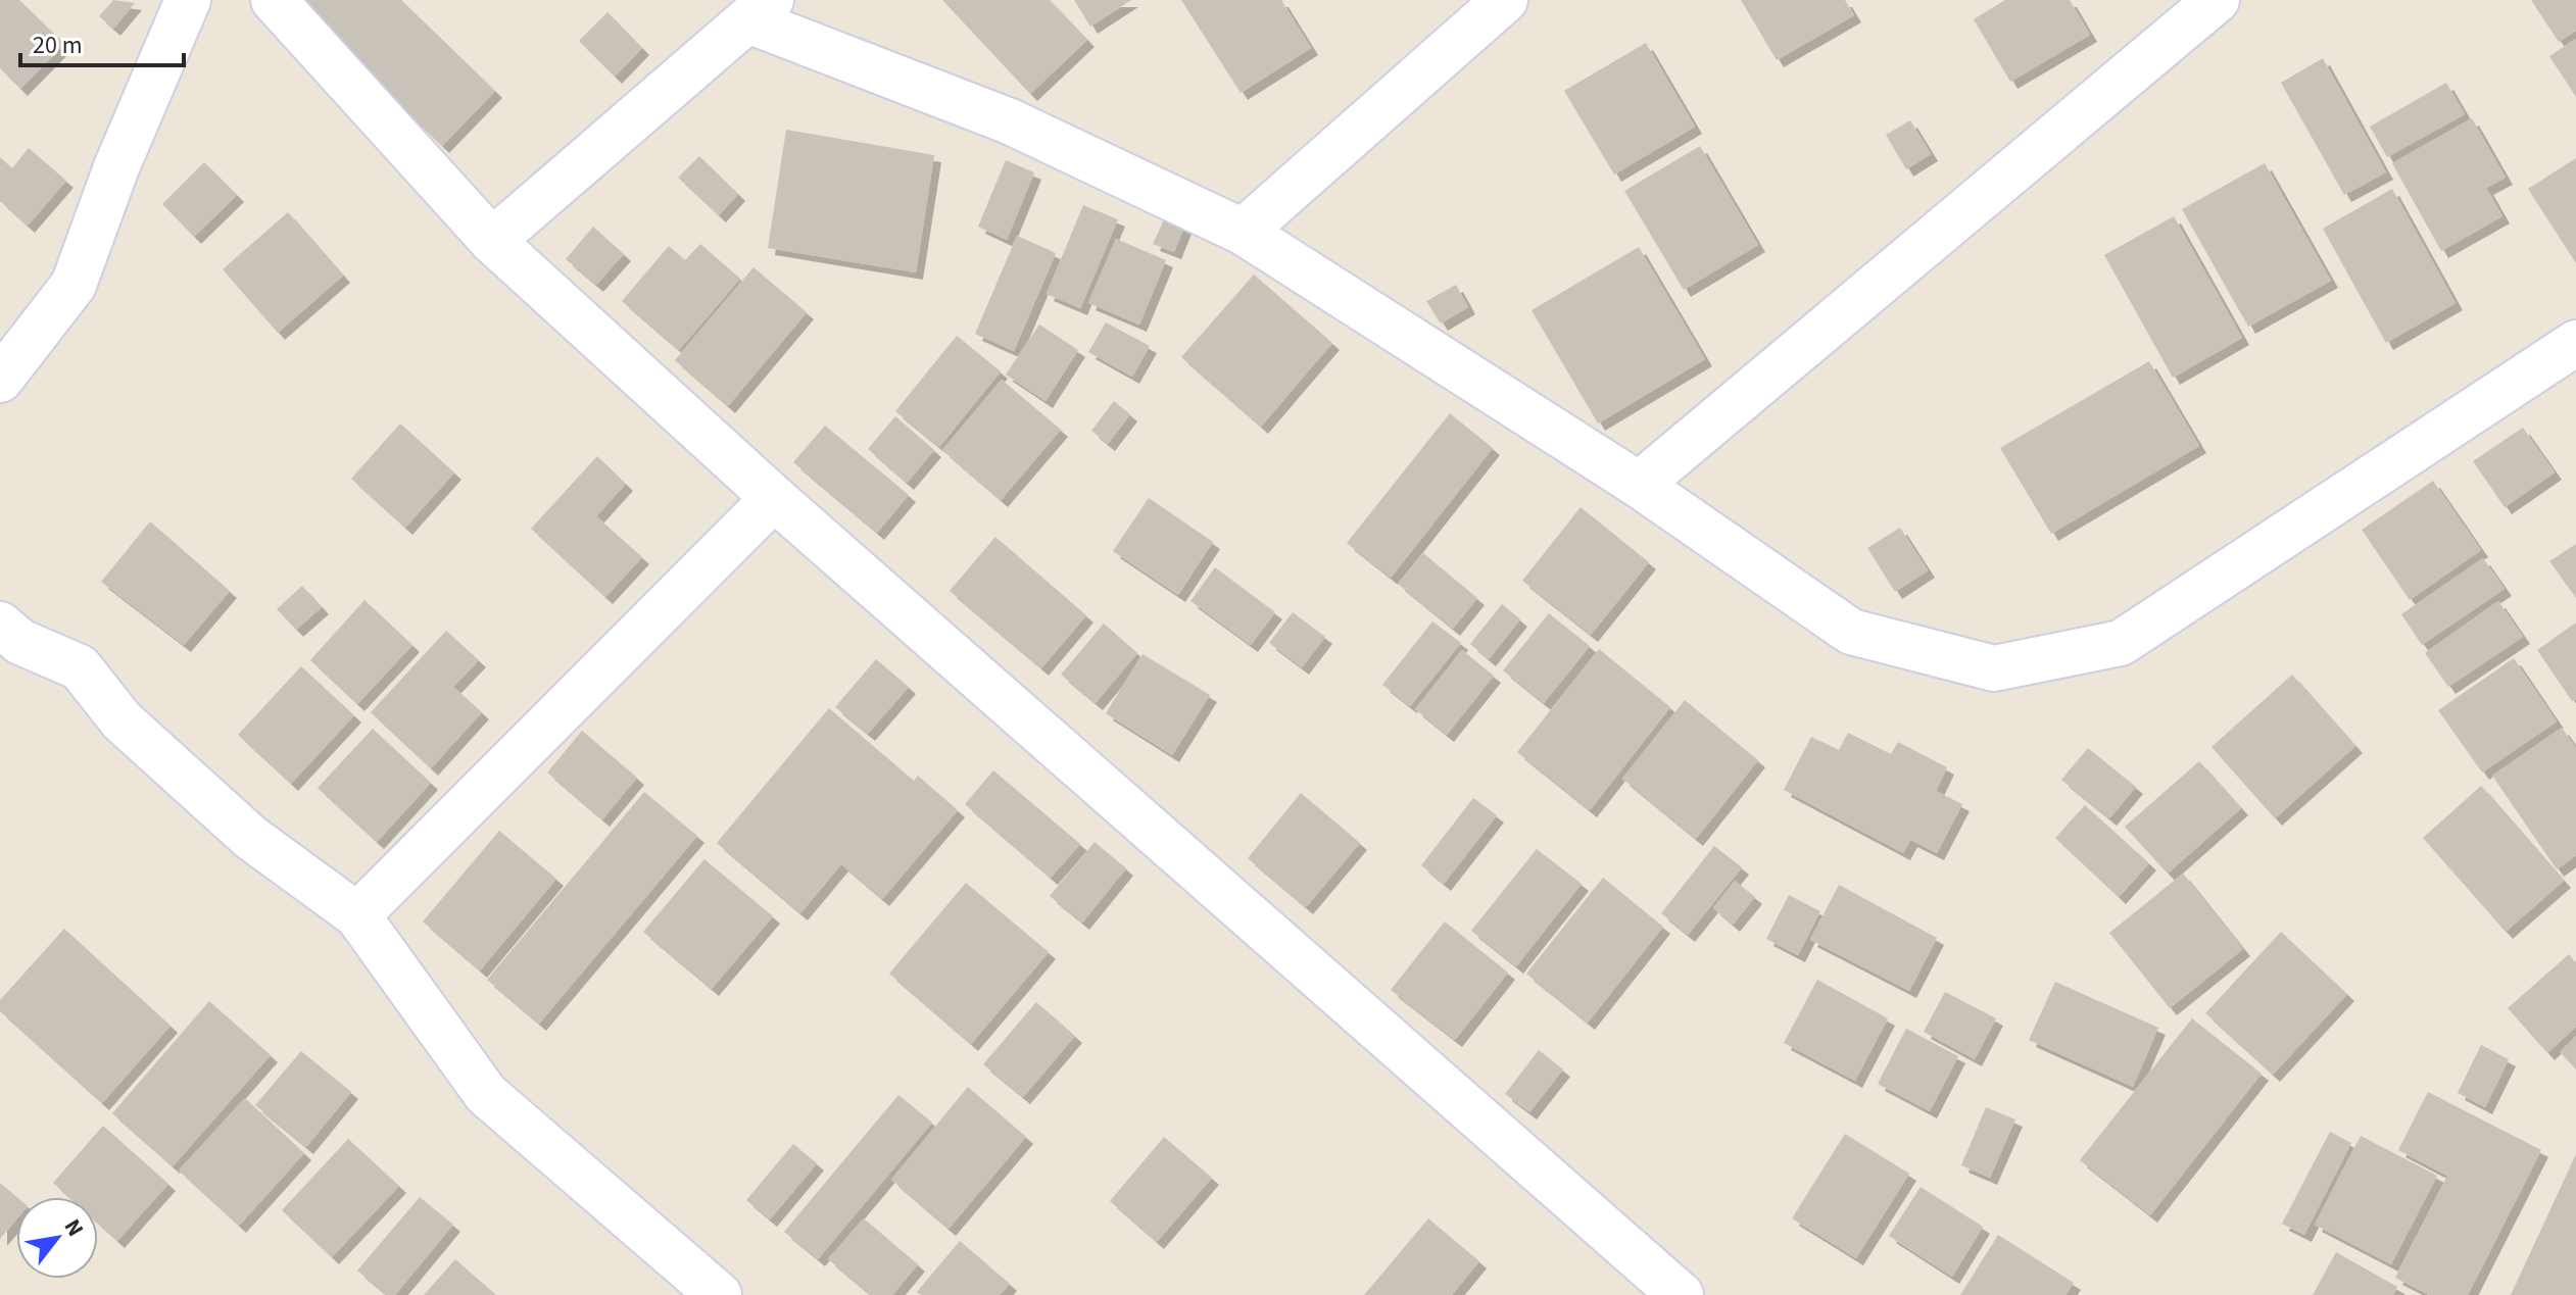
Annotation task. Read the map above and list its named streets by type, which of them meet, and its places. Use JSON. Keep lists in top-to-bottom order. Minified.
{"scale_bar":"20 m","north":"top right"}
